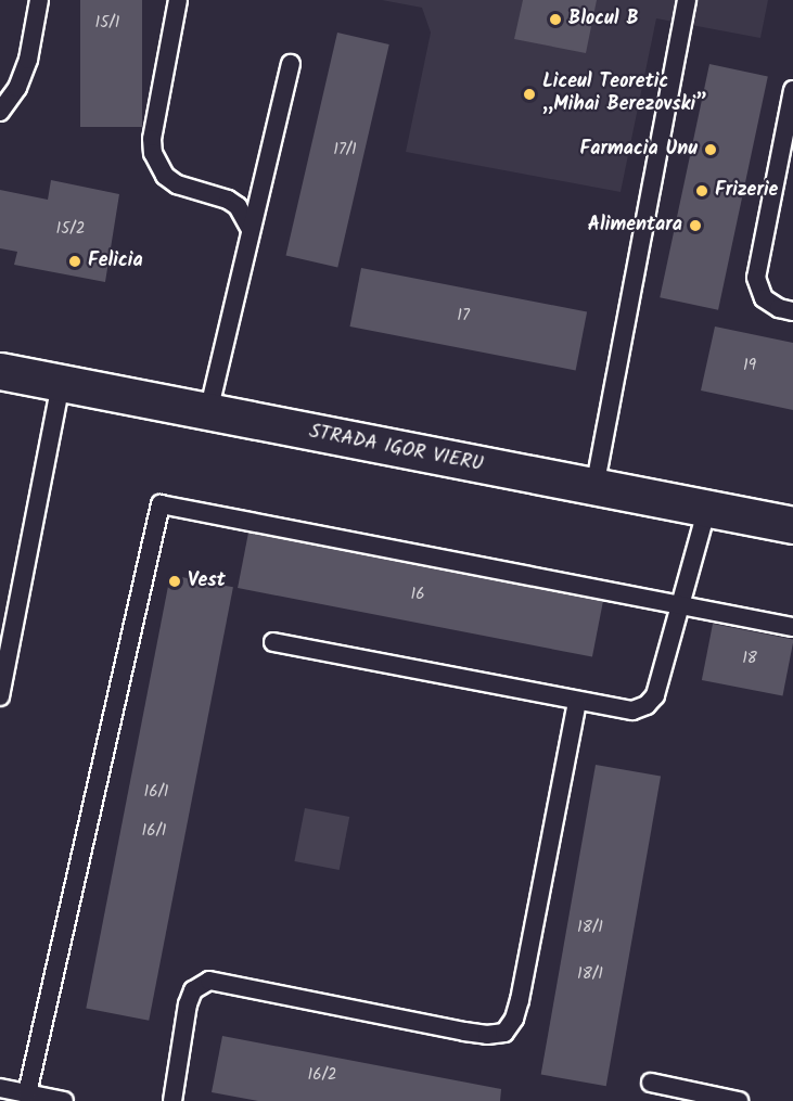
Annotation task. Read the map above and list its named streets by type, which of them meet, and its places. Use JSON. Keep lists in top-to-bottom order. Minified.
{"streets":{"street":["STRADA IGOR VIERU"]},"places":["Blocul B","Liceul Teoretic „Mihai Berezovski”","Farmacia Unu","Frizerie","Alimentara","Felicia","Vest"],"house_numbers":["15/1","17/1","15/2","17","19","16","18","16/1","16/1","18/1","18/1","16/2"]}
